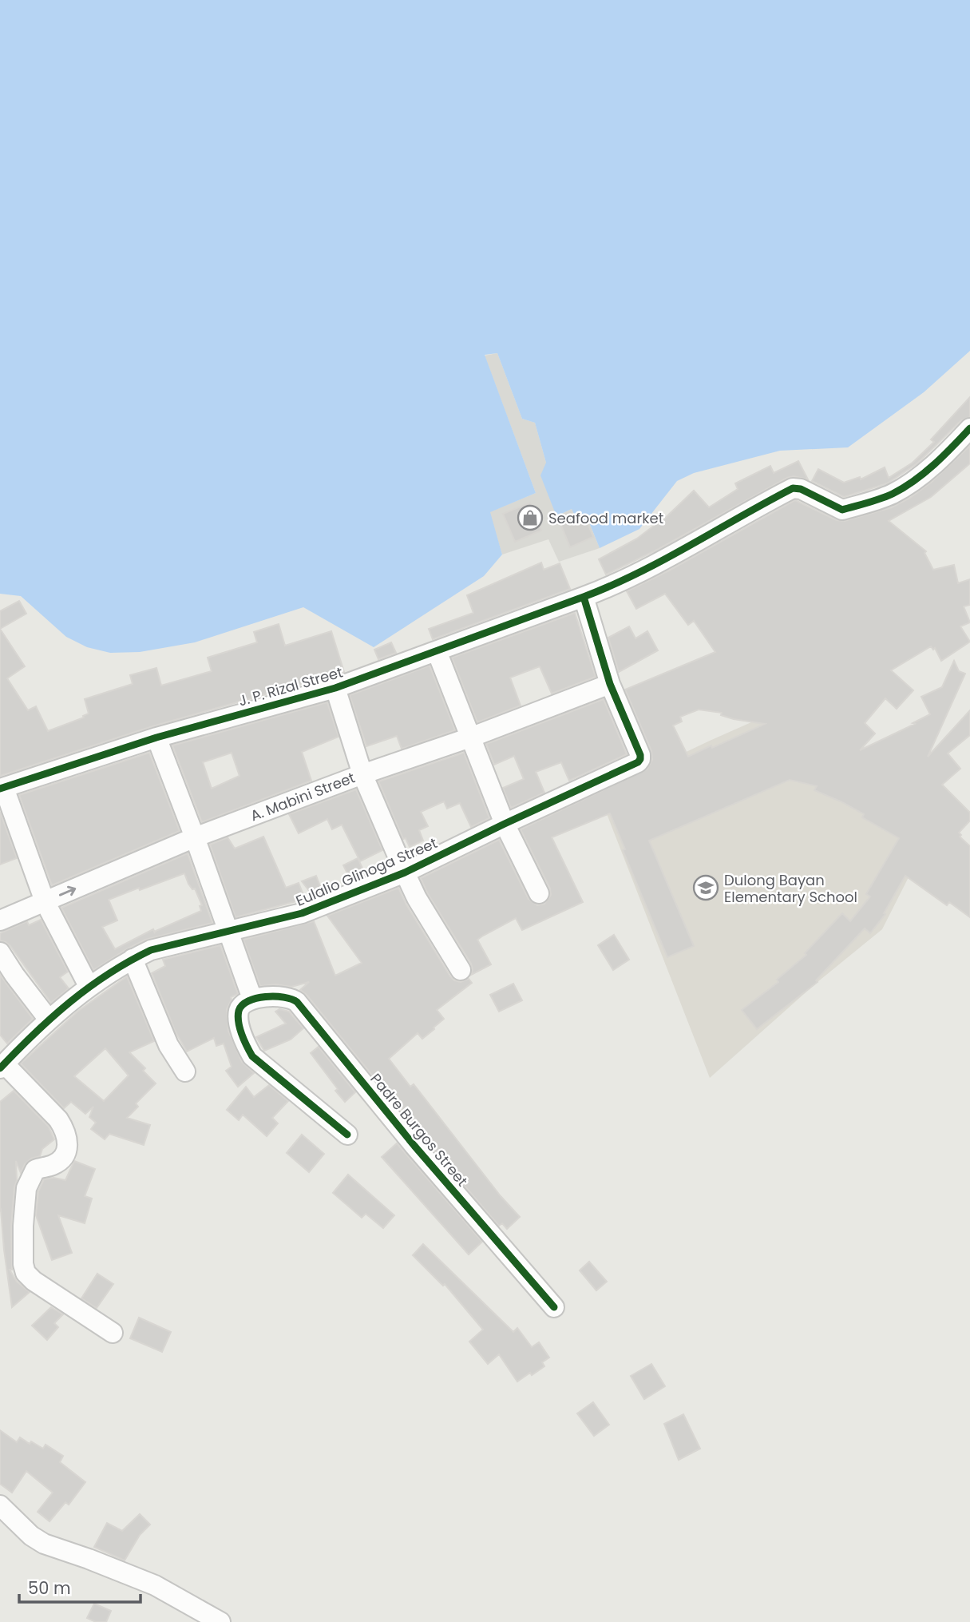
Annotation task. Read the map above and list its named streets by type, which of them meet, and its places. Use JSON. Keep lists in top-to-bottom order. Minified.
{"streets":{"street":["J. P. Rizal Street","A. Mabini Street","Eulalio Glinoga Street","Padre Burgos Street"]},"crossings":[["A. Mabini Street","Eulalio Glinoga Street"]],"places":{"shop":["Seafood market"],"school or university":["Dulong Bayan Elementary School"]},"scale_bar":"50 m"}
